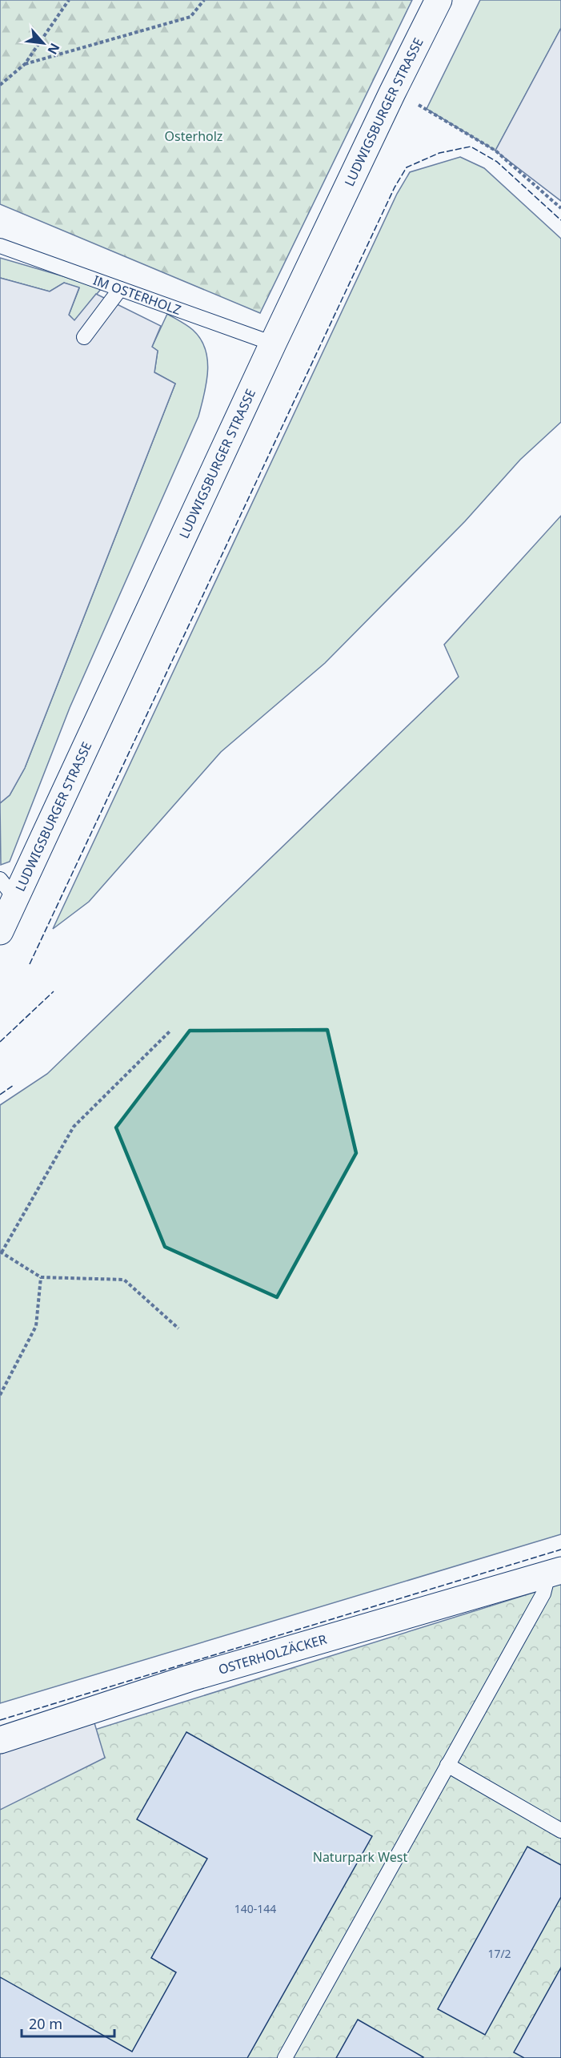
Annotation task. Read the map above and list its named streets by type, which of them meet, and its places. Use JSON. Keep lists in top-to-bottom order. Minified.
{"streets":{"street":["LUDWIGSBURGER STRASSE","OSTERHOLZÄCKER"],"lane":["IM OSTERHOLZ"]},"crossings":[["LUDWIGSBURGER STRASSE","IM OSTERHOLZ"]],"parks":["Osterholz","Naturpark West"],"house_numbers":["140-144","17/2"],"scale_bar":"20 m","north":"bottom right"}
